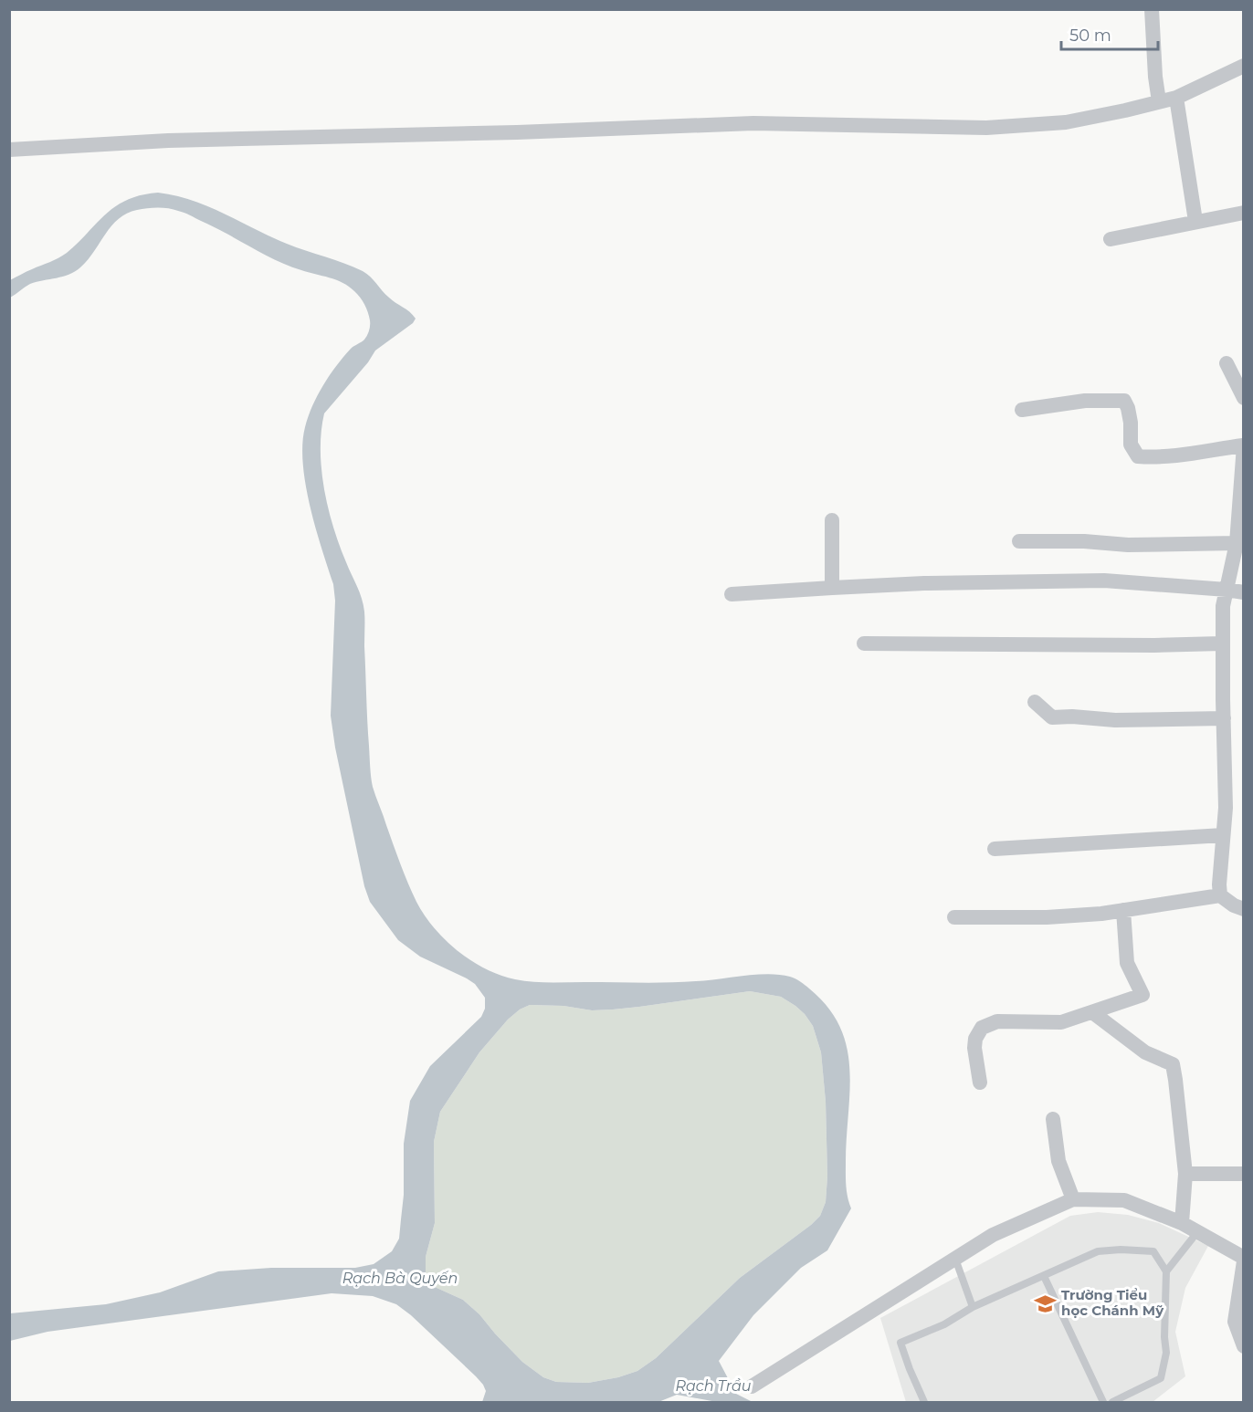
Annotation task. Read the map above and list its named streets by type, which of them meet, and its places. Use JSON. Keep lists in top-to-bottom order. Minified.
{"water":["Rạch Bà Quyến","Rạch Trầu"],"places":{"school or university":["Trường Tiểu học Chánh Mỹ"]},"scale_bar":"50 m"}
